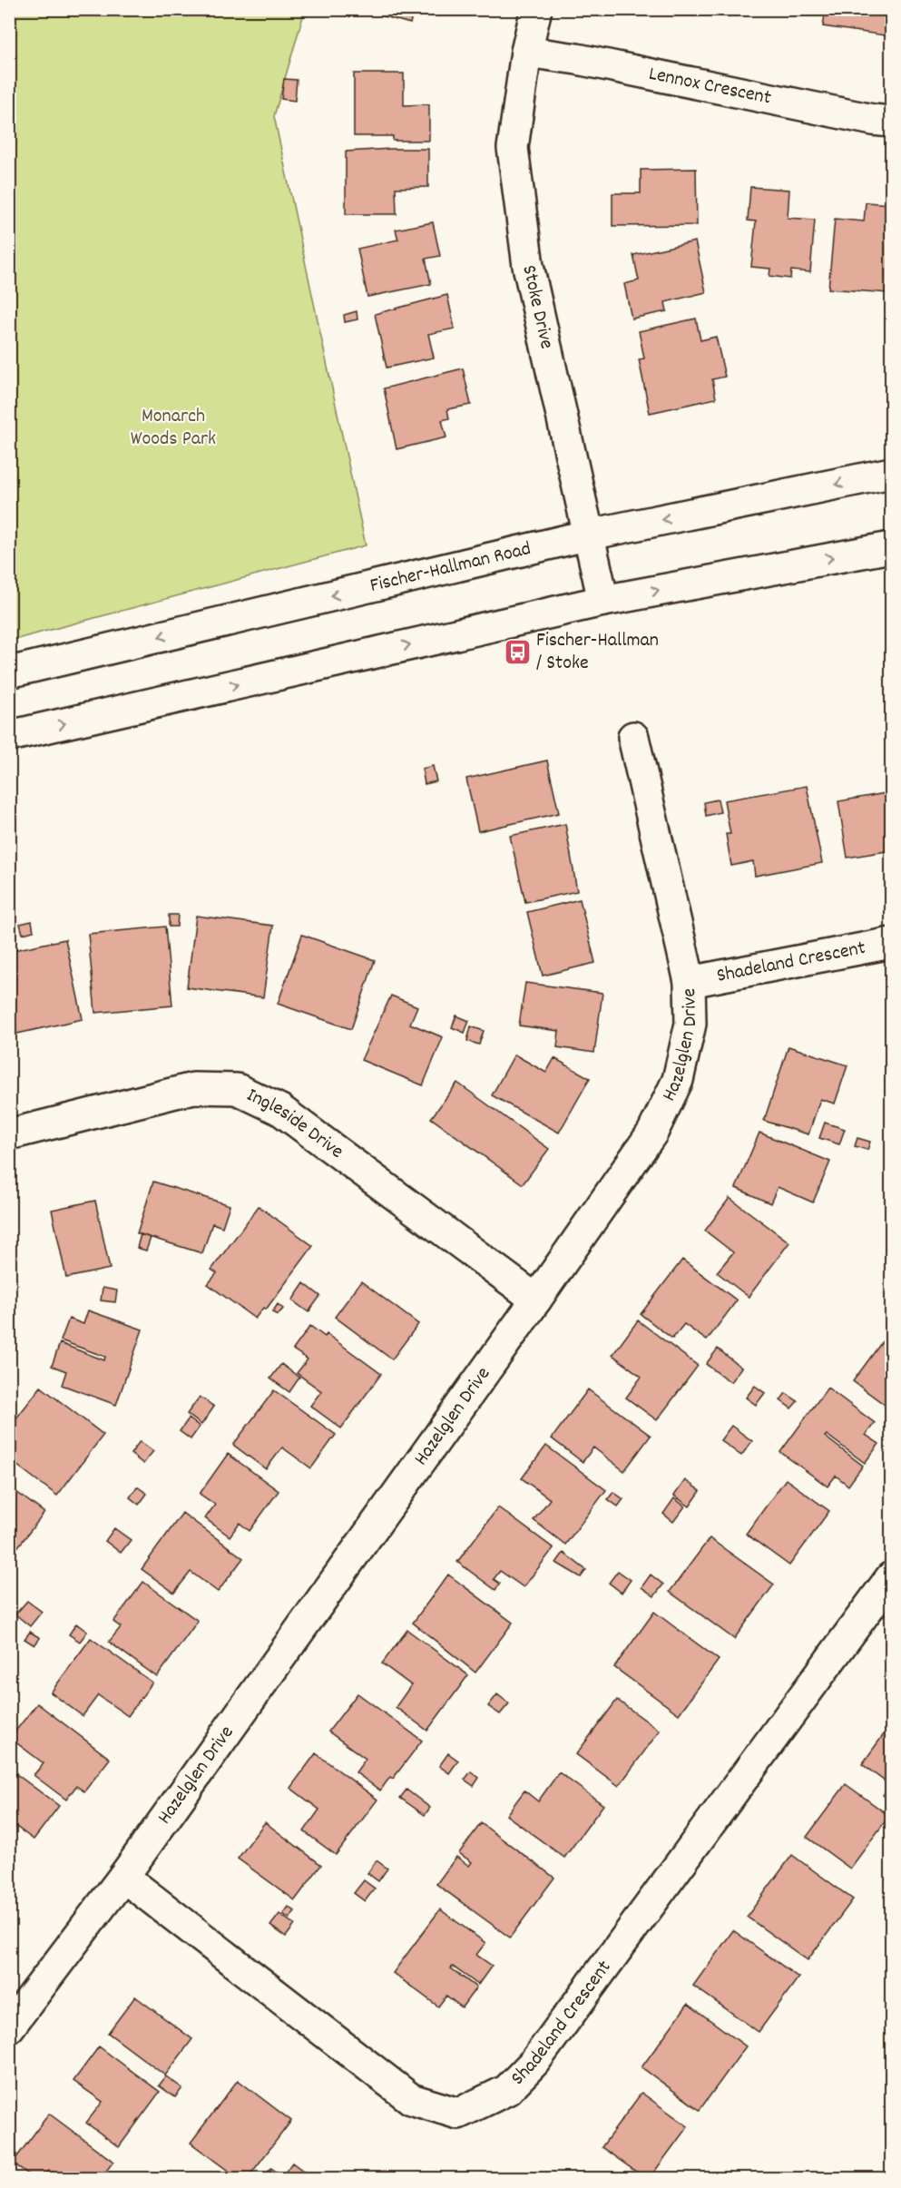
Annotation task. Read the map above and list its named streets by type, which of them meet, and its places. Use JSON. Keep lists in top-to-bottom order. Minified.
{"streets":{"street":["Lennox Crescent","Stoke Drive","Fischer-Hallman Road","Shadeland Crescent","Hazelglen Drive","Ingleside Drive"]},"crossings":[["Lennox Crescent","Stoke Drive"],["Stoke Drive","Fischer-Hallman Road"],["Shadeland Crescent","Hazelglen Drive"],["Hazelglen Drive","Ingleside Drive"]],"parks":["Monarch Woods Park"],"places":{"bus stop":["Fischer-Hallman / Stoke"]}}
